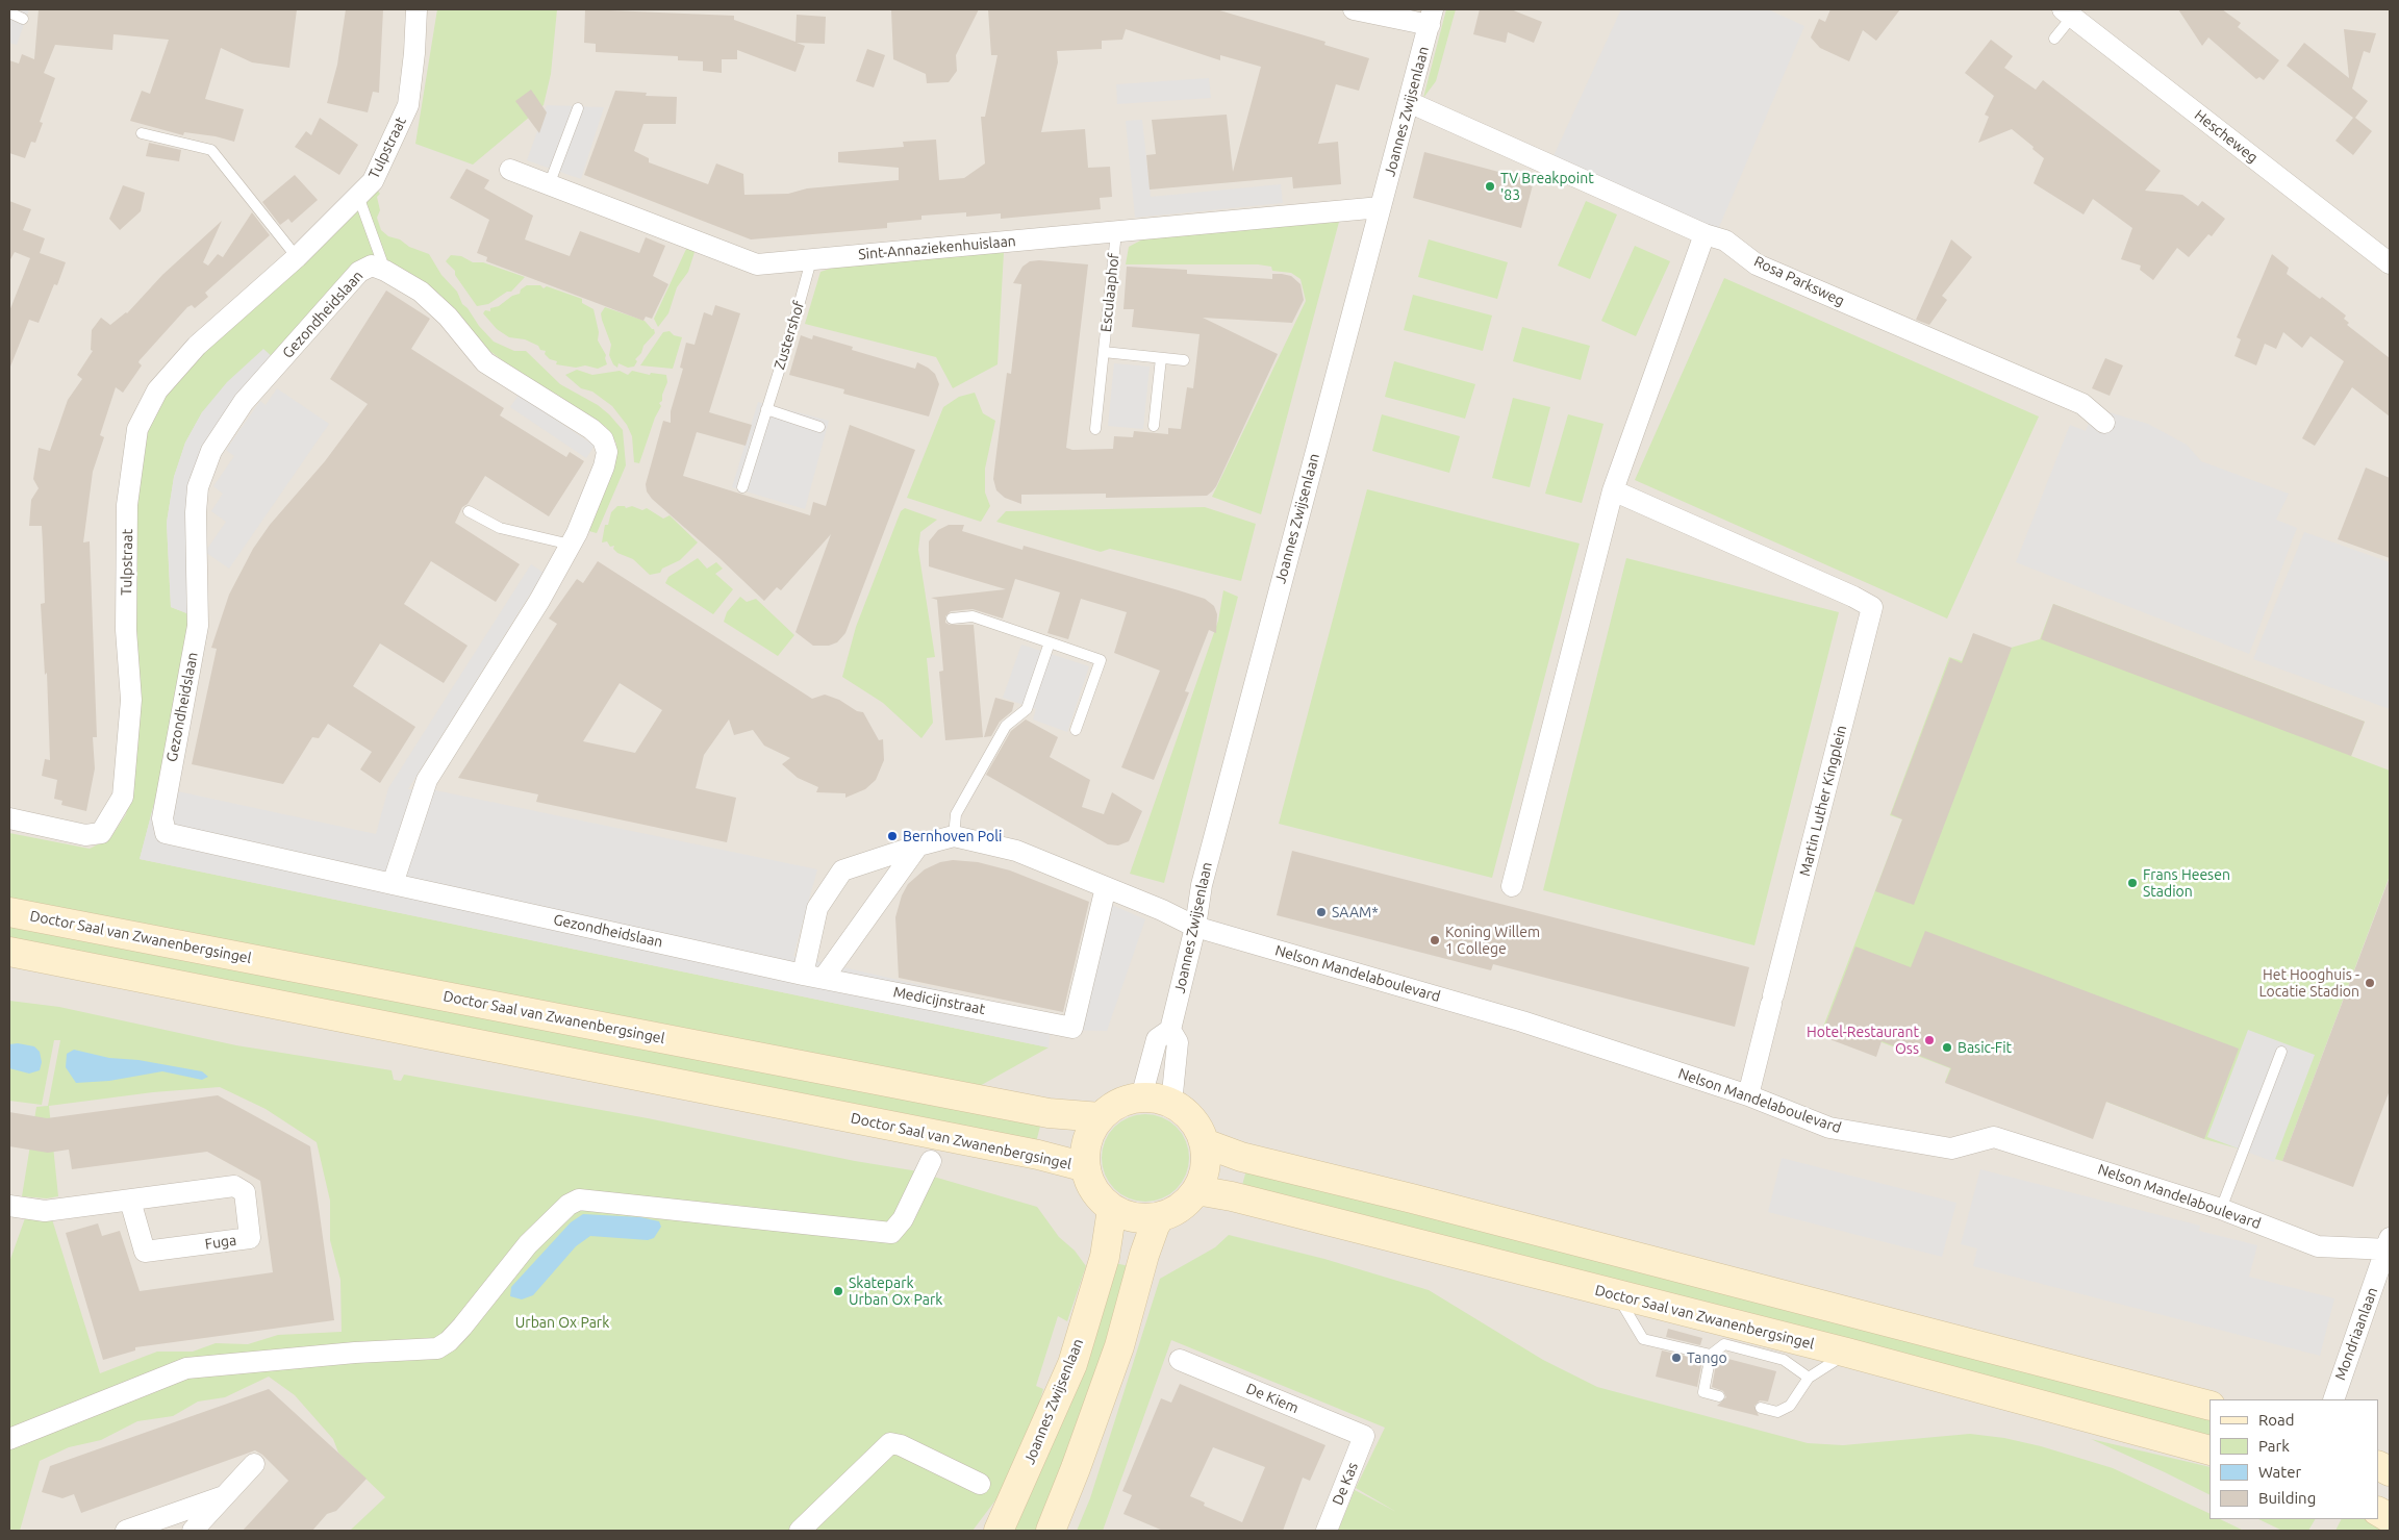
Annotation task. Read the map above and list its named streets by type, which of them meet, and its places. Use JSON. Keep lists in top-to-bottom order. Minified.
{"streets":{"main road":["Joannes Zwijsenlaan","Doctor Saal van Zwanenbergsingel"],"street":["Hescheweg","Tulpstraat","Sint-Annaziekenhuislaan","Rosa Parksweg","Gezondheidslaan","Martin Luther Kingplein","Nelson Mandelaboulevard","Medicijnstraat","Fuga","Mondriaanlaan","De Kiem","De Kas"],"lane":["Esculaaphof","Zustershof"]},"crossings":[["Joannes Zwijsenlaan","Sint-Annaziekenhuislaan"],["Joannes Zwijsenlaan","Rosa Parksweg"],["Joannes Zwijsenlaan","Doctor Saal van Zwanenbergsingel"],["Joannes Zwijsenlaan","Nelson Mandelaboulevard"],["Sint-Annaziekenhuislaan","Esculaaphof"],["Sint-Annaziekenhuislaan","Zustershof"],["Gezondheidslaan","Medicijnstraat"],["Martin Luther Kingplein","Nelson Mandelaboulevard"],["Nelson Mandelaboulevard","Mondriaanlaan"],["De Kiem","De Kas"]],"parks":["Urban Ox Park"],"places":["TV Breakpoint '83","Bernhoven Poli","Frans Heesen Stadion","SAAM*","Koning Willem 1 College","Het Hooghuis - Locatie Stadion","Hotel-Restaurant Oss","Basic-Fit","Skatepark Urban Ox Park","Tango"],"legend":["Road","Park","Water","Building"]}
